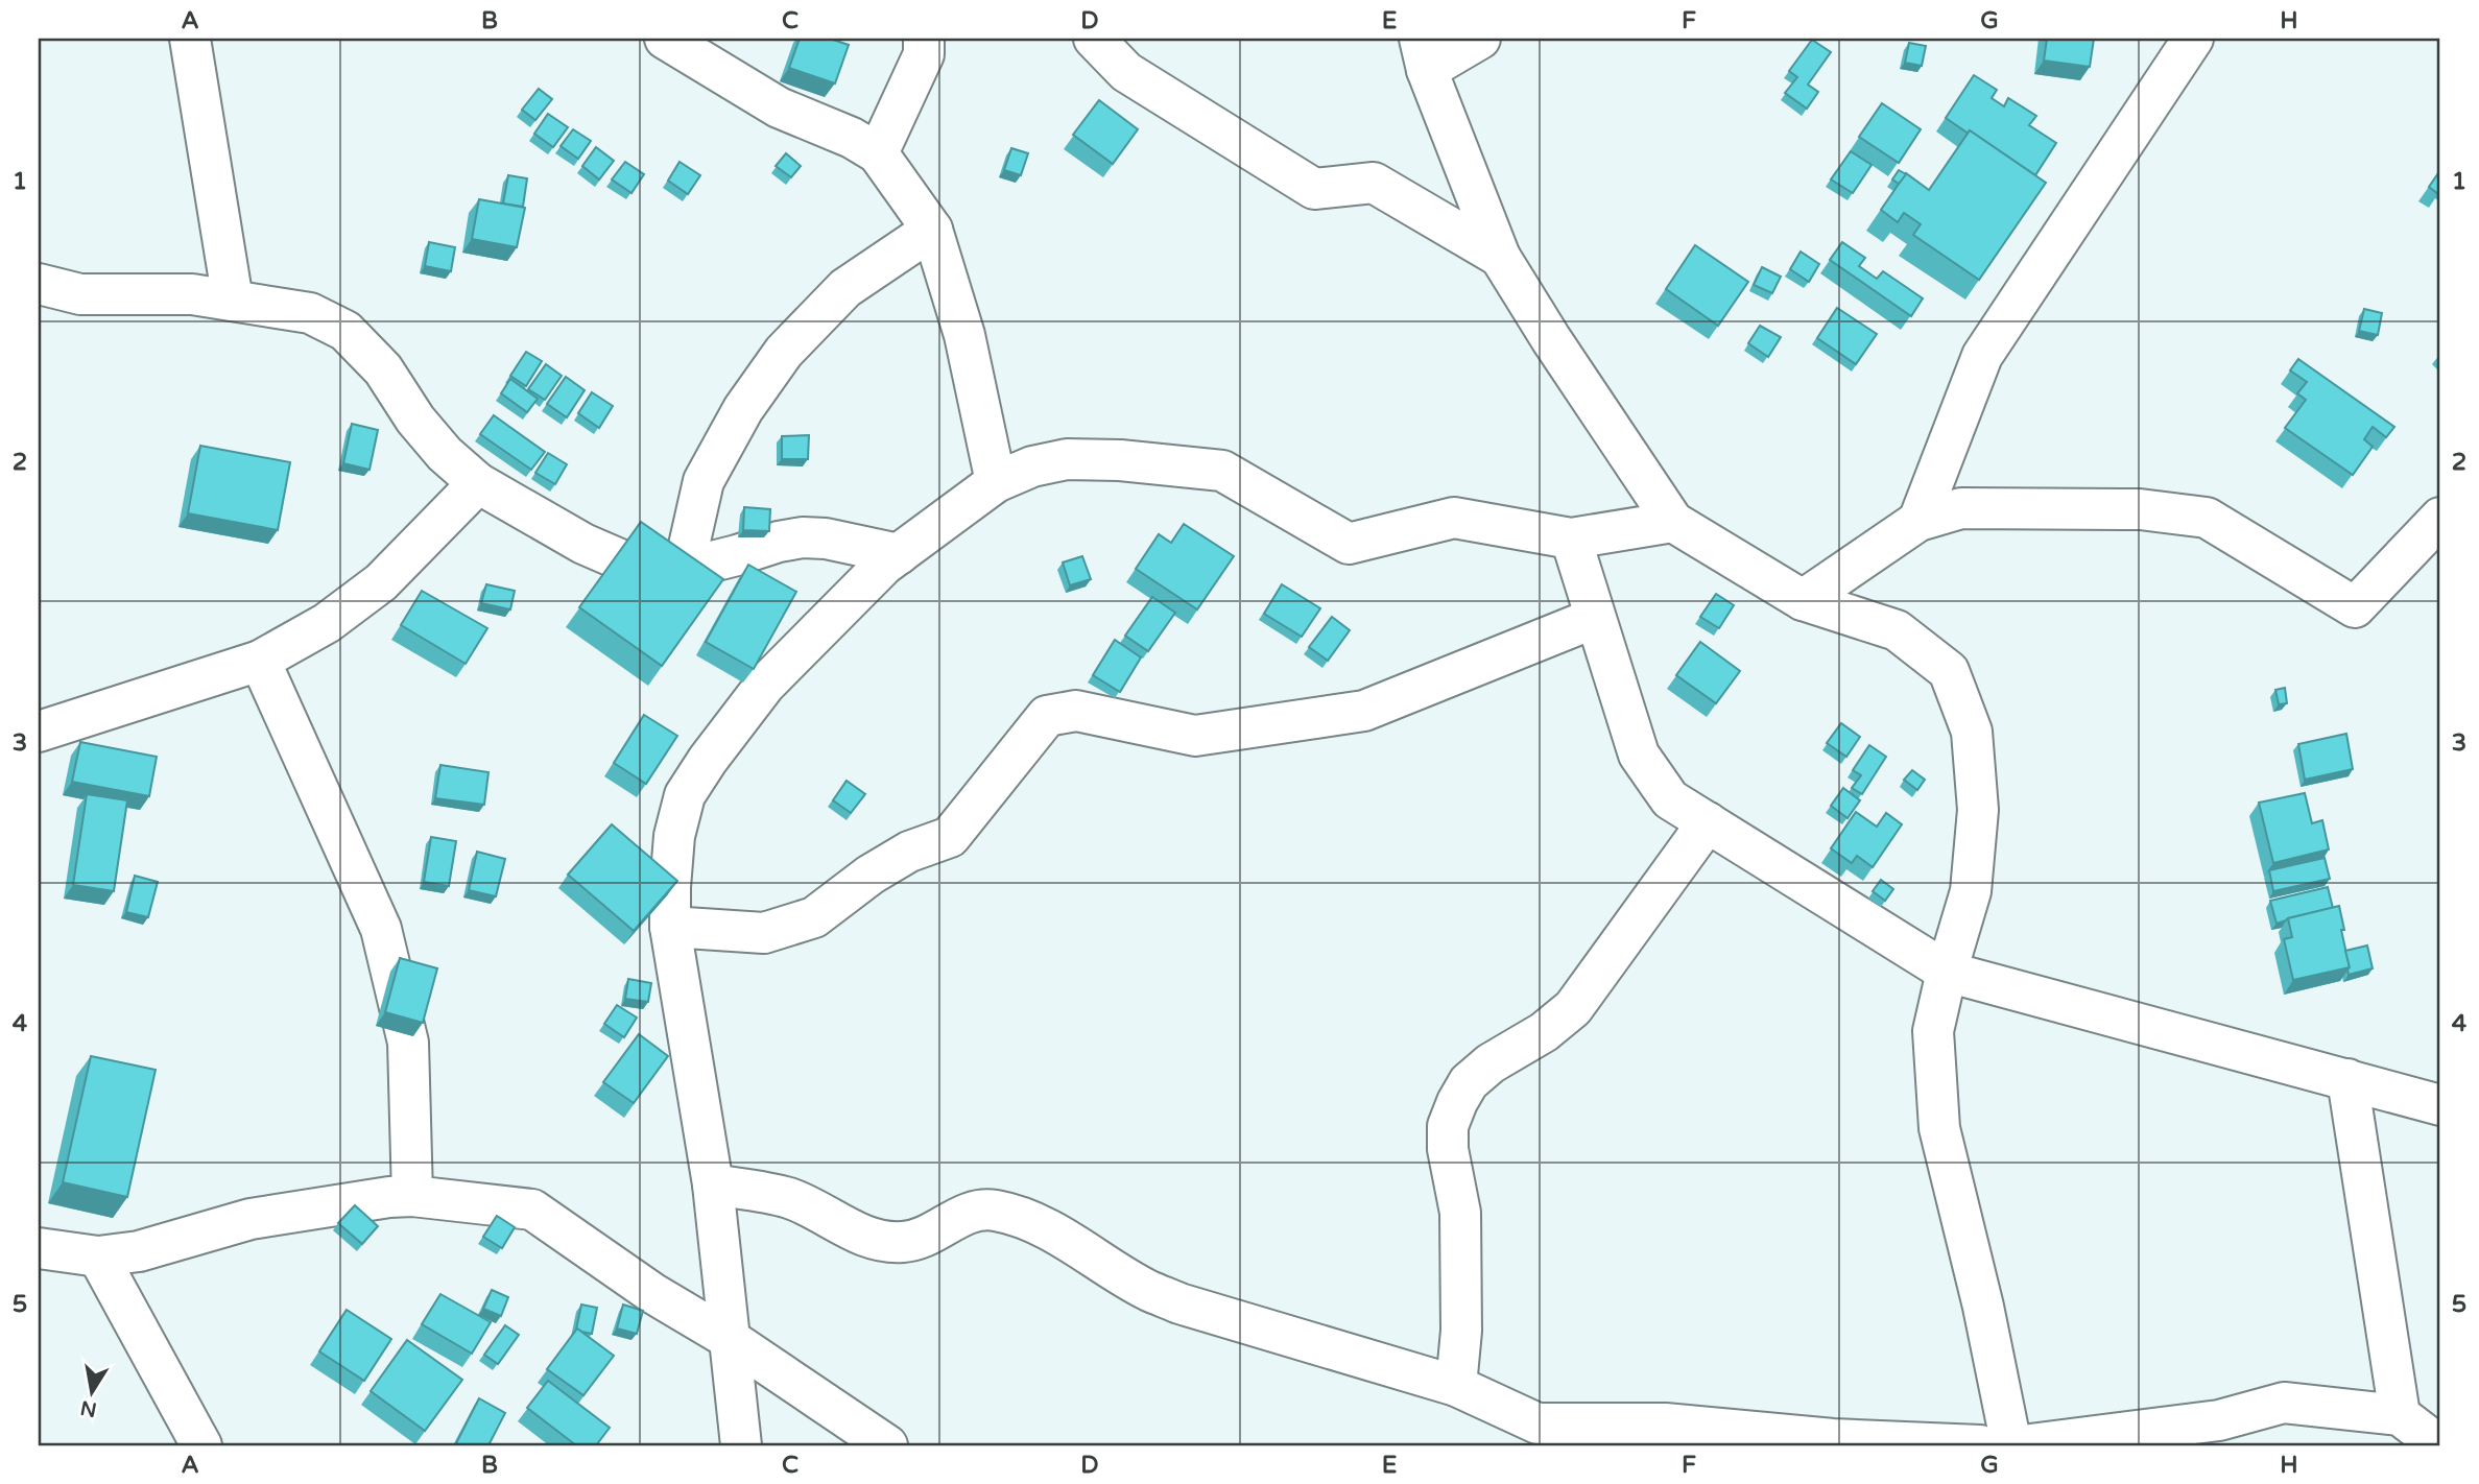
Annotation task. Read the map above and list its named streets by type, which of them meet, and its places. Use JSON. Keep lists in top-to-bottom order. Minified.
{"north":"bottom","grid":{"columns":["A","B","C","D","E","F","G","H"],"rows":["1","2","3","4","5"]}}
